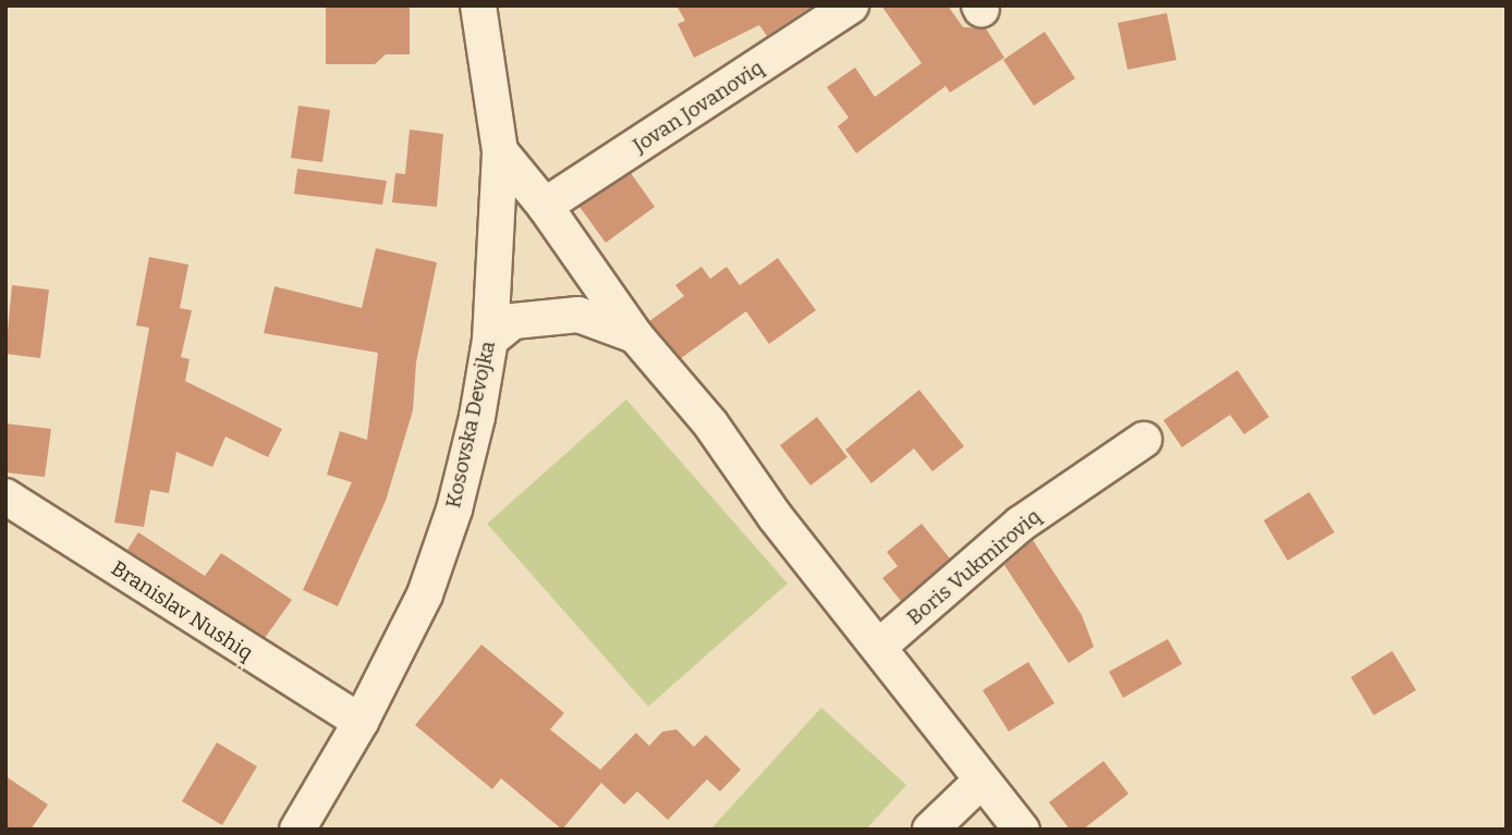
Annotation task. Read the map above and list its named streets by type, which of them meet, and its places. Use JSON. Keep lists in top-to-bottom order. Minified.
{"streets":{"street":["Jovan Jovanoviq","Kosovska Devojka","Boris Vukmiroviq","Branislav Nushiq"]},"crossings":[["Kosovska Devojka","Branislav Nushiq"]]}
